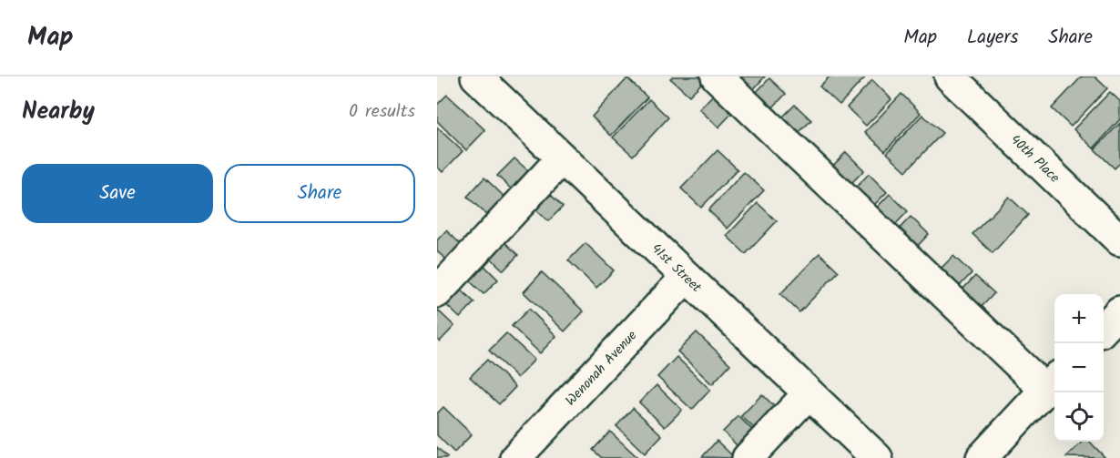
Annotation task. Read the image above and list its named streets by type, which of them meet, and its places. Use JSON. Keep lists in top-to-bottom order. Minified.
{"streets":{"street":["40th Place","41st Street","Wenonah Avenue"]},"crossings":[["41st Street","Wenonah Avenue"]],"page":{"header":"Map","nav":["Map","Layers","Share"],"heading":["Nearby","0 results"],"buttons":["Save","Share"],"map_buttons":["+","−"]}}
